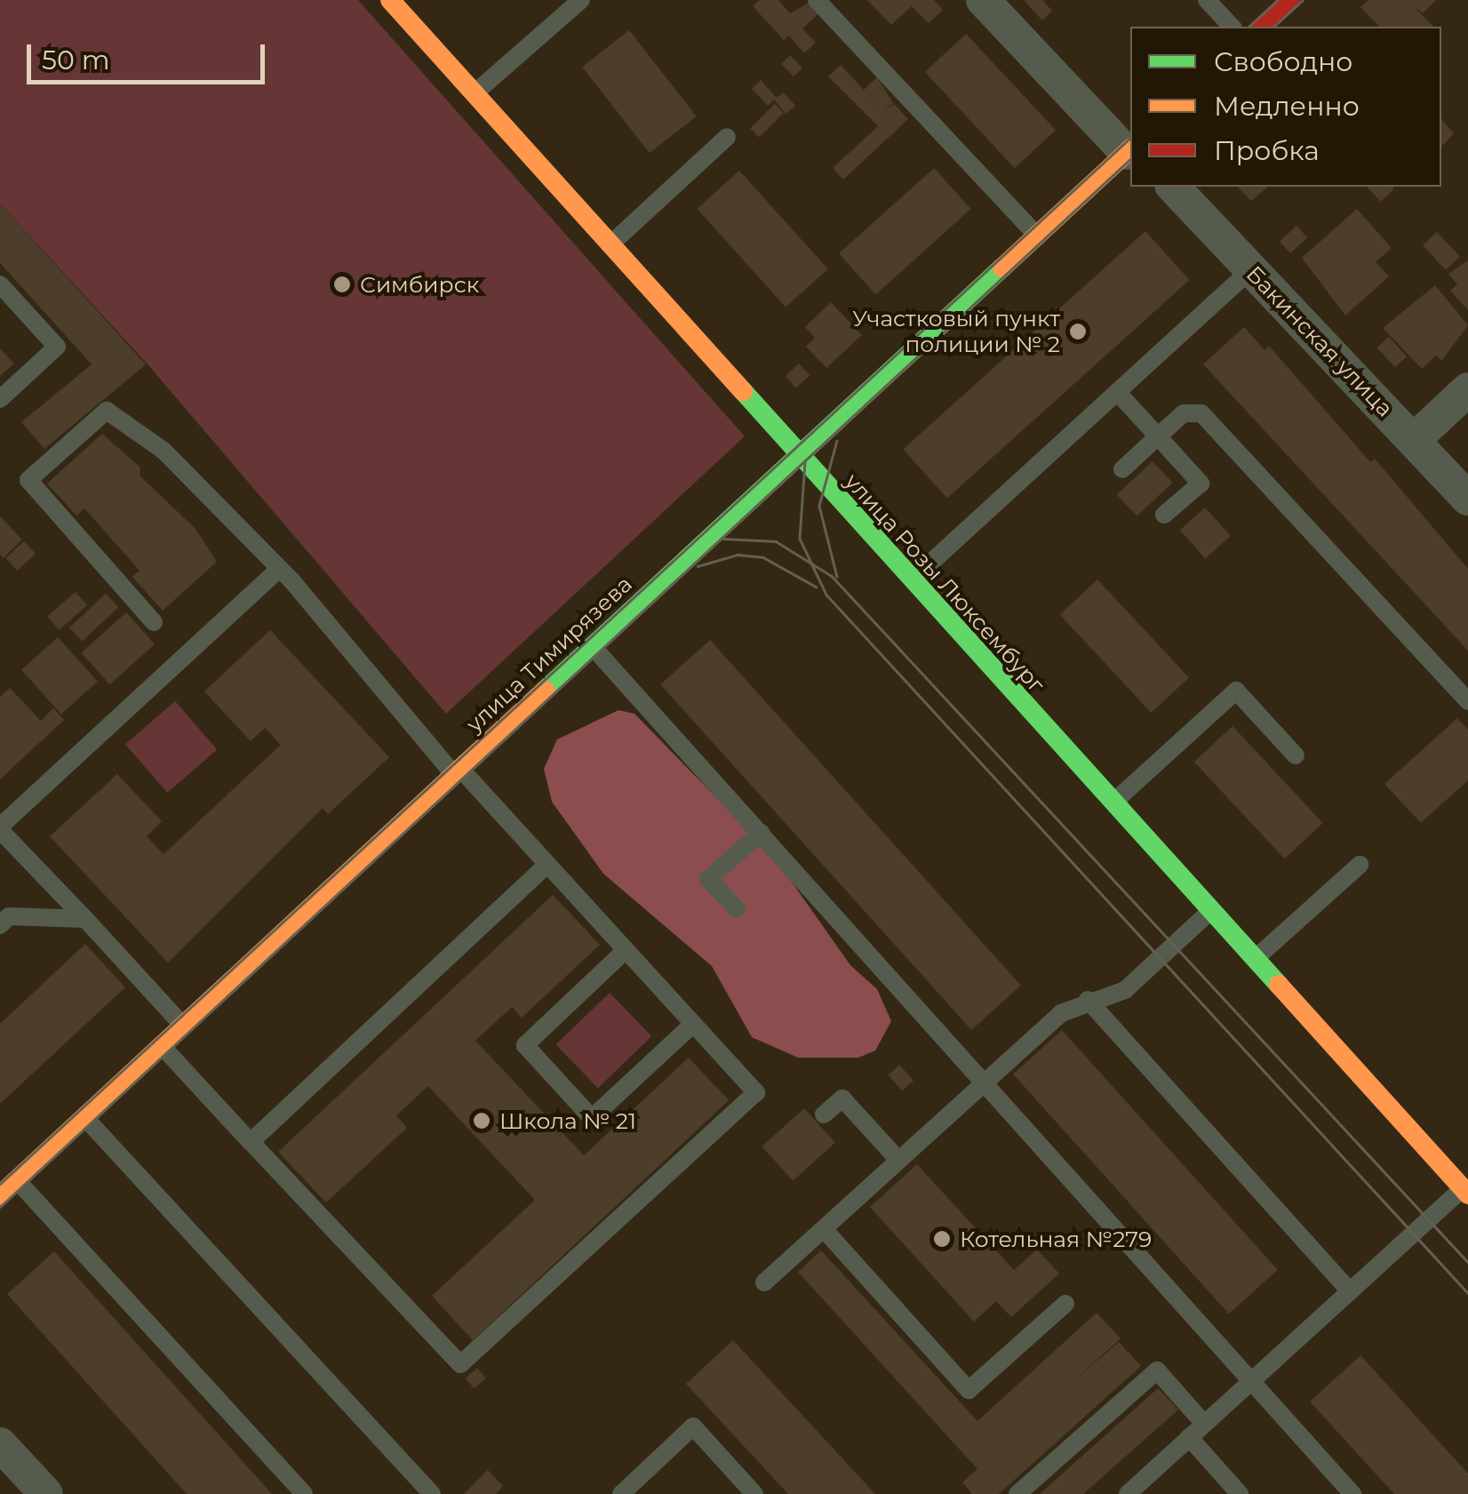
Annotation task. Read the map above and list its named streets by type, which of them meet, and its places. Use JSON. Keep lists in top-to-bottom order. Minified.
{"streets":{"main road":["улица Розы Люксембург","улица Тимирязева"],"street":["Бакинская улица"]},"crossings":[["улица Розы Люксембург","улица Тимирязева"]],"places":["Симбирск","Участковый пункт полиции № 2","Школа № 21","Котельная №279"],"legend":["Свободно","Медленно","Пробка"],"scale_bar":"50 m"}
